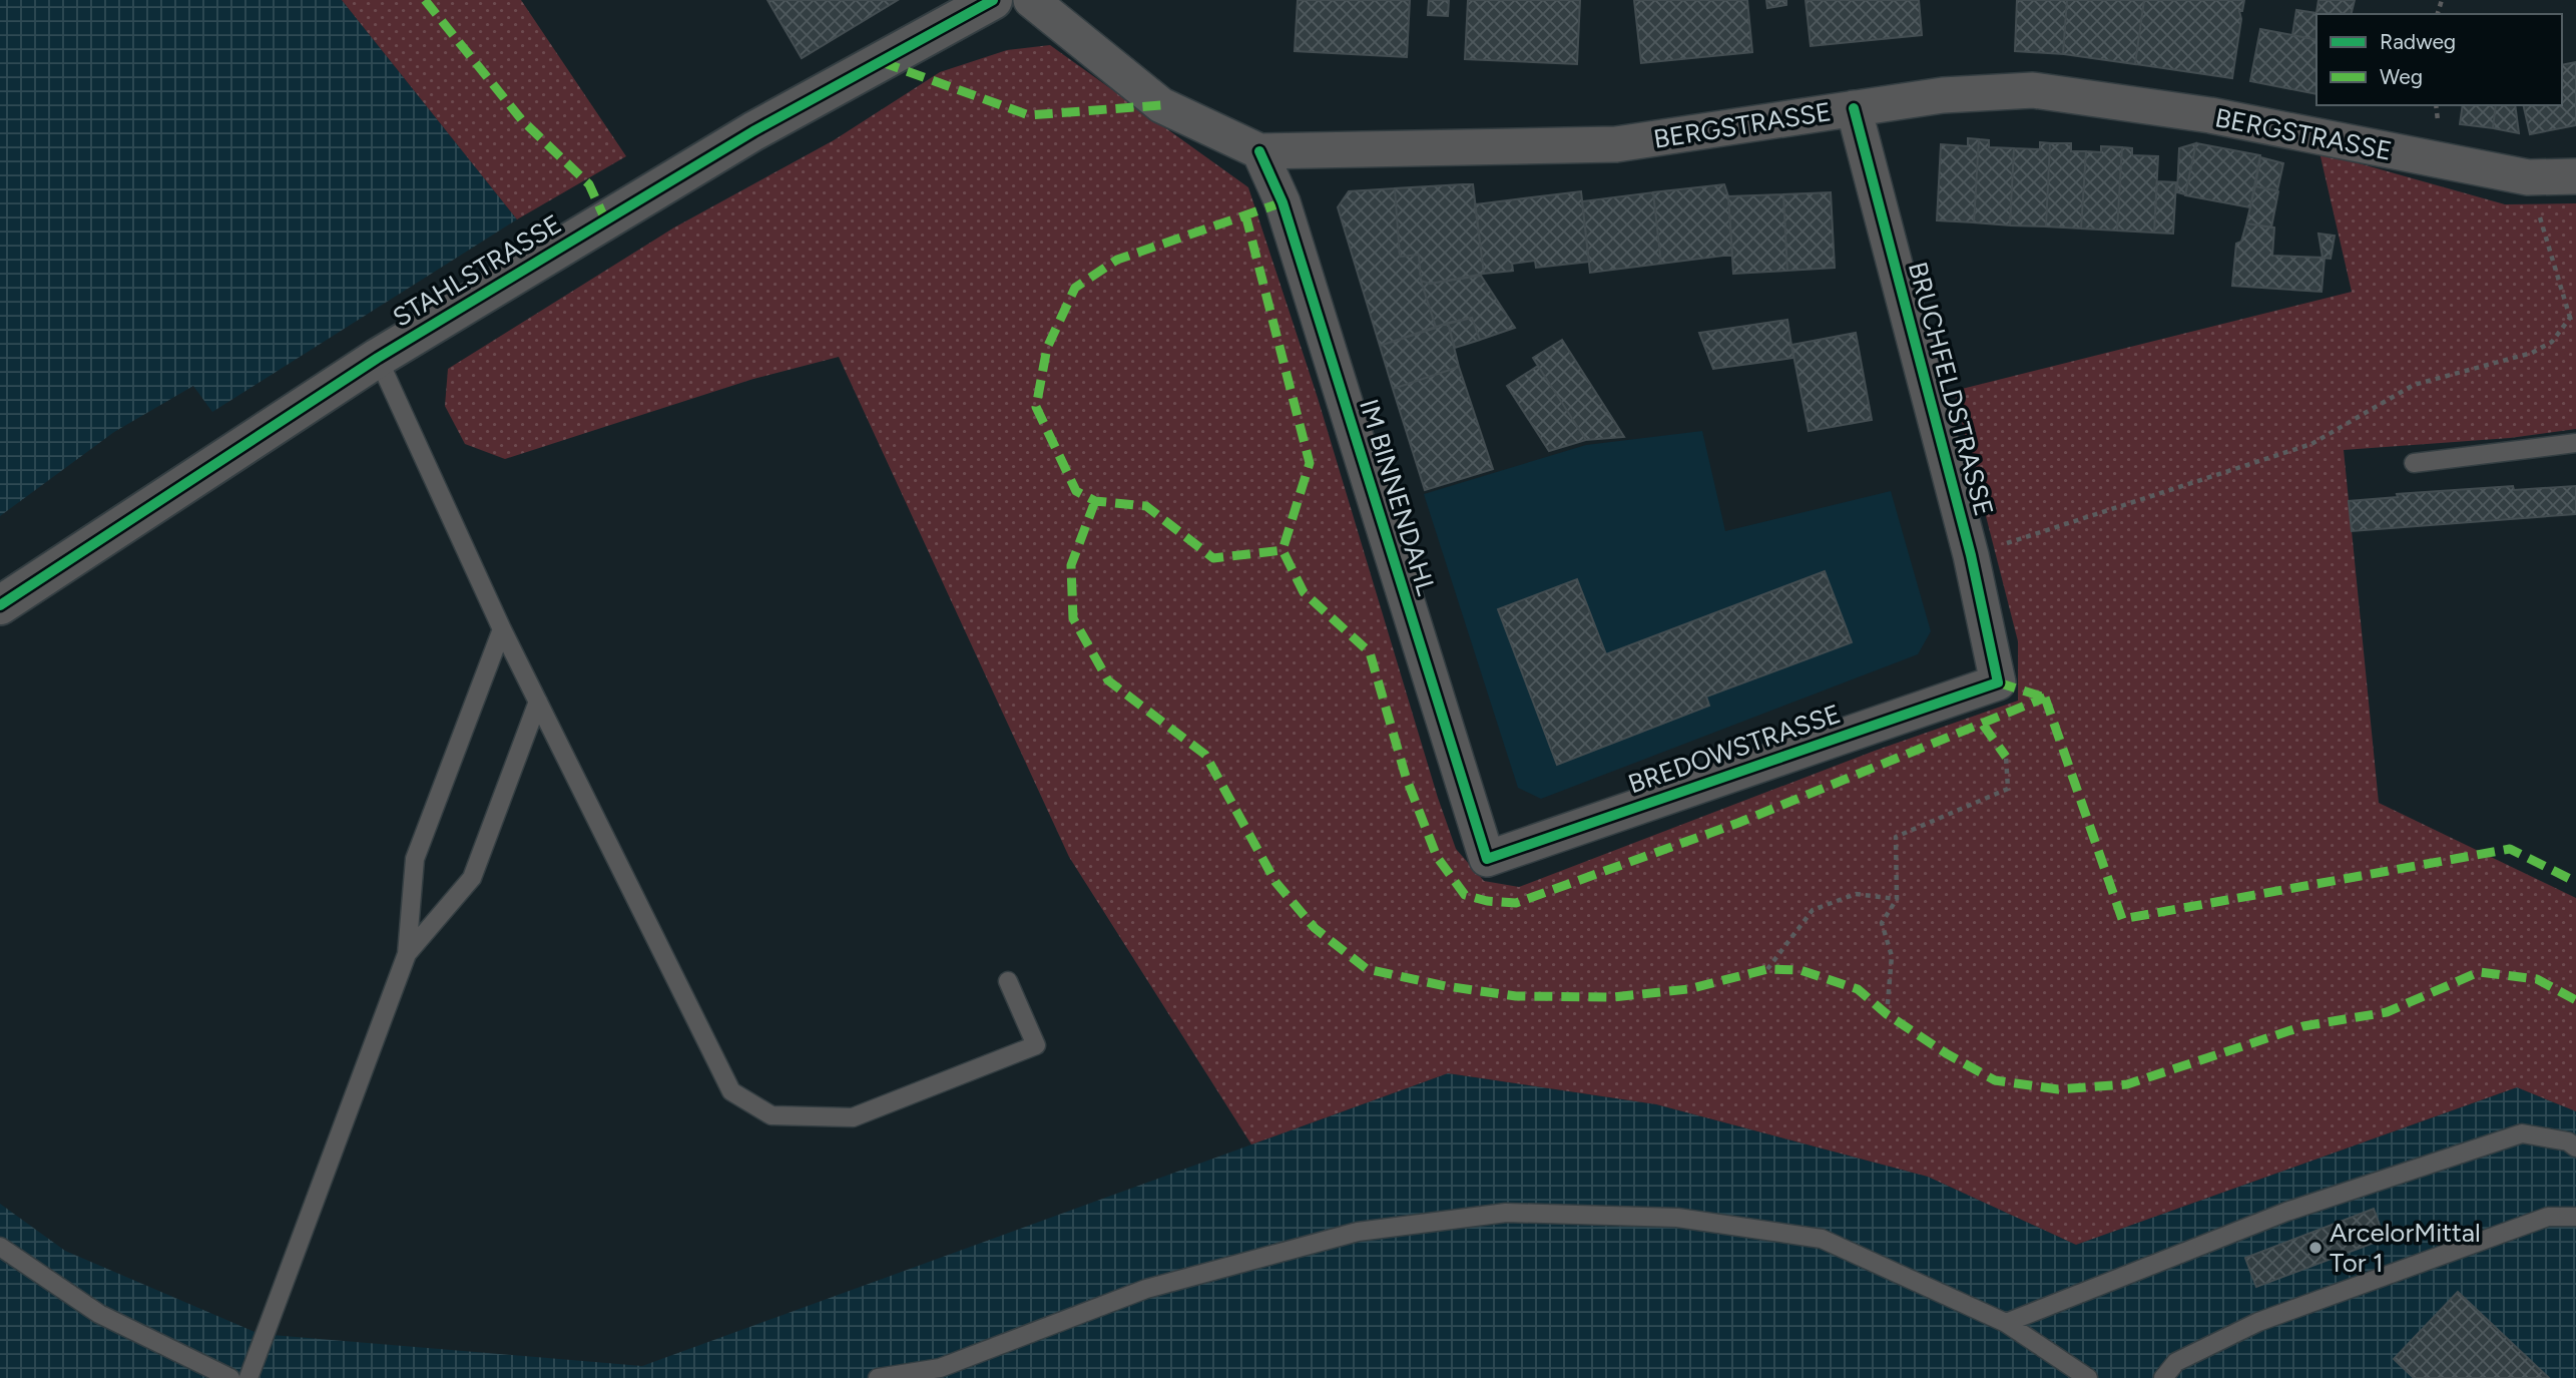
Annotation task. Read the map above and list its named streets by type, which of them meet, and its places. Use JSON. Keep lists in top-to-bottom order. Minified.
{"streets":{"street":["BERGSTRASSE","STAHLSTRASSE","BRUCHFELDSTRASSE","IM BINNENDAHL","BREDOWSTRASSE"]},"crossings":[["BERGSTRASSE","BRUCHFELDSTRASSE"],["BERGSTRASSE","IM BINNENDAHL"],["BRUCHFELDSTRASSE","BREDOWSTRASSE"],["IM BINNENDAHL","BREDOWSTRASSE"]],"places":["ArcelorMittal Tor 1"],"legend":["Radweg","Weg"]}
